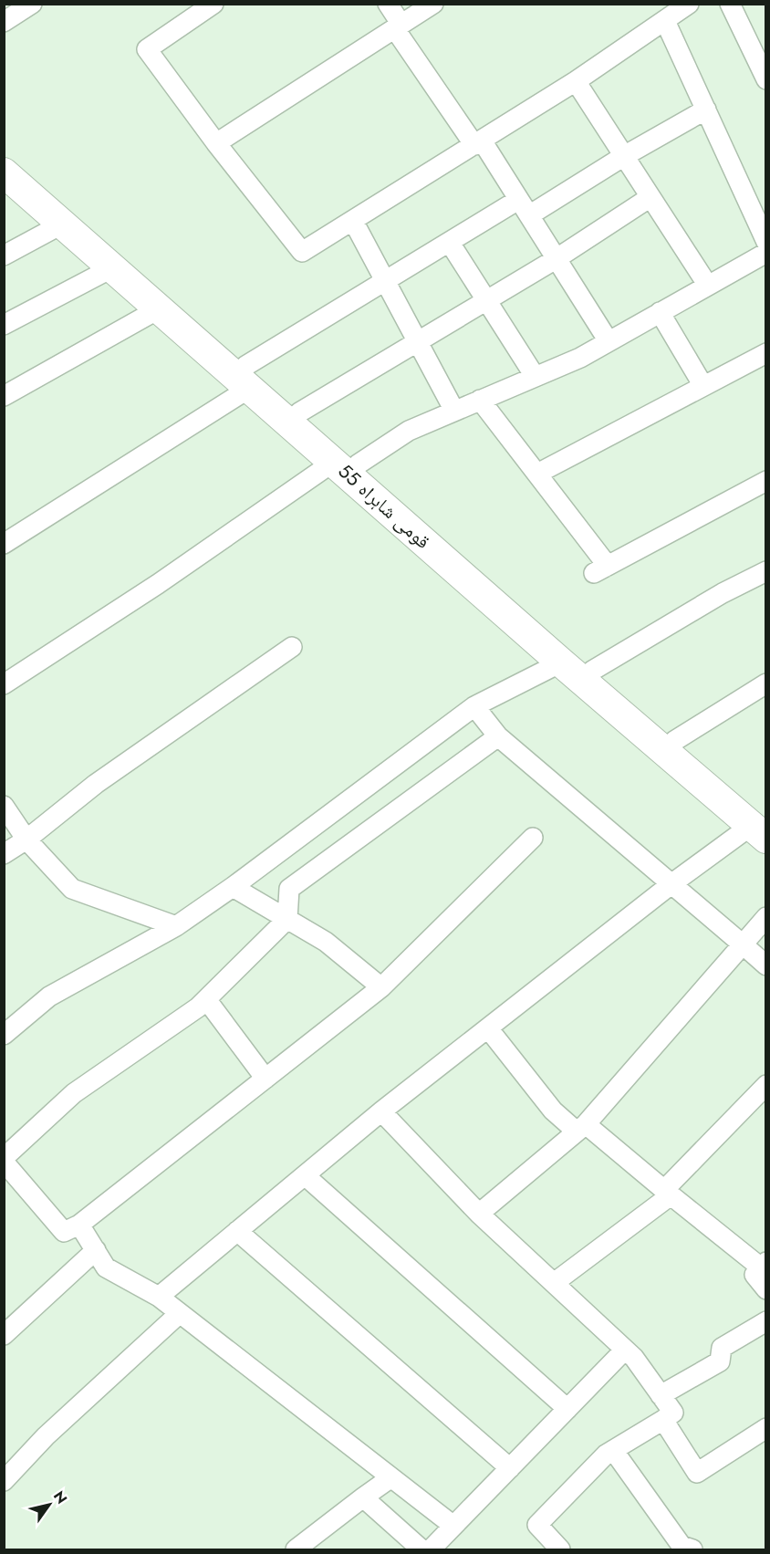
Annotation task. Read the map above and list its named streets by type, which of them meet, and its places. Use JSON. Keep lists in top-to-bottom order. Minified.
{"streets":{"highway":["قومی شاہراہ 55"]},"north":"top right"}
